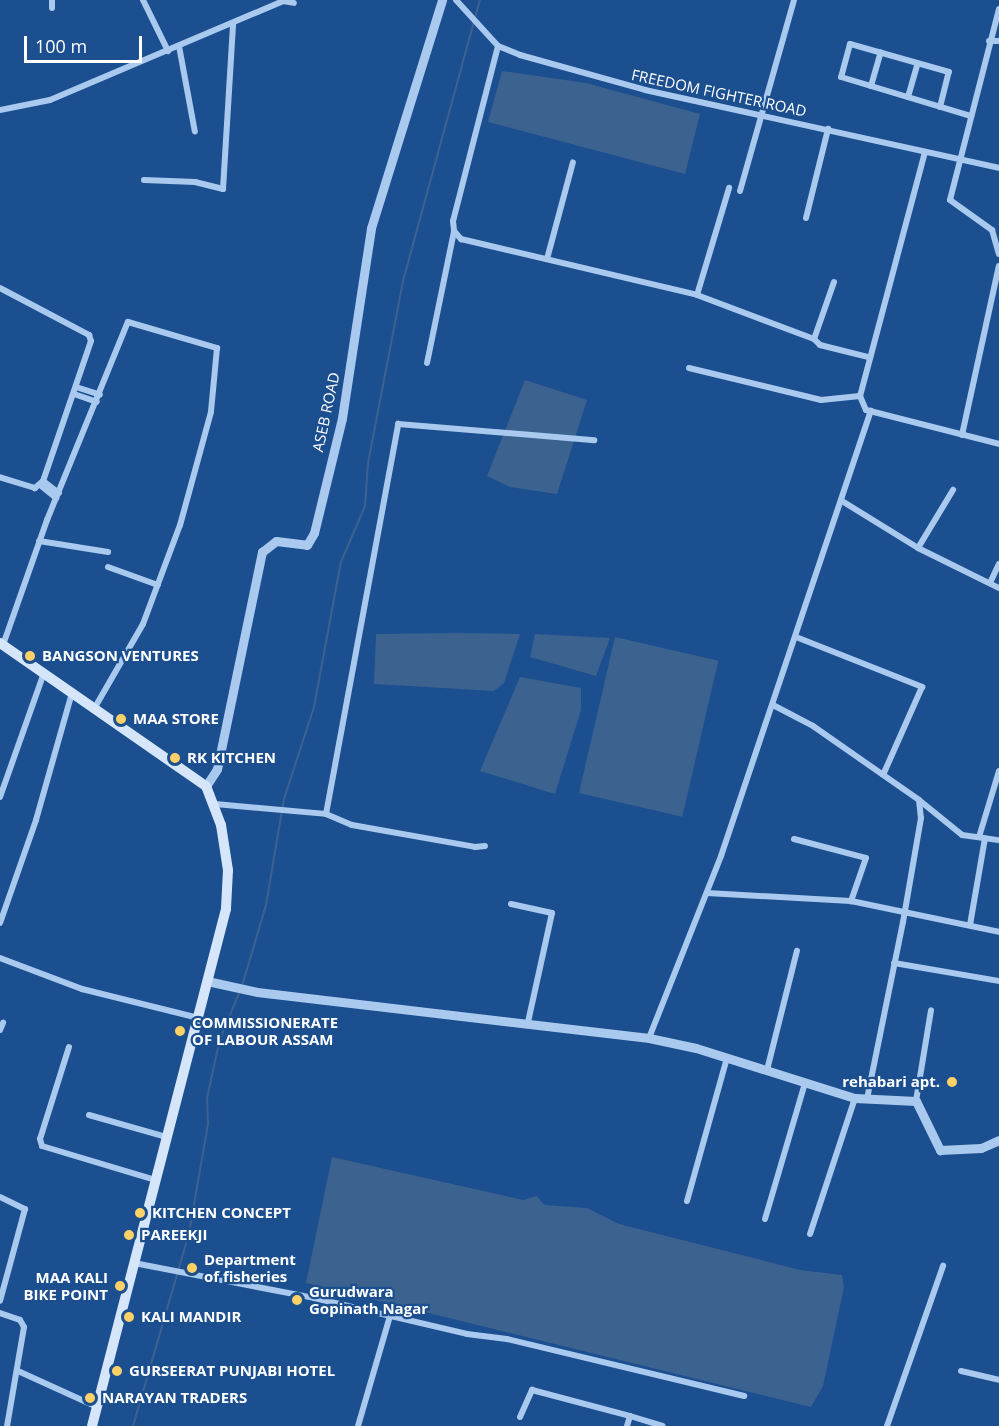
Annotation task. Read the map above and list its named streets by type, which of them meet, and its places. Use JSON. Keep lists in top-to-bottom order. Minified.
{"streets":{"street":["FREEDOM FIGHTER ROAD","ASEB ROAD"]},"places":["BANGSON VENTURES","MAA STORE","RK KITCHEN","COMMISSIONERATE OF LABOUR ASSAM","rehabari apt.","KITCHEN CONCEPT","PAREEKJI","Department of fisheries","MAA KALI BIKE POINT","Gurudwara Gopinath Nagar","KALI MANDIR","GURSEERAT PUNJABI HOTEL","NARAYAN TRADERS"],"scale_bar":"100 m"}
